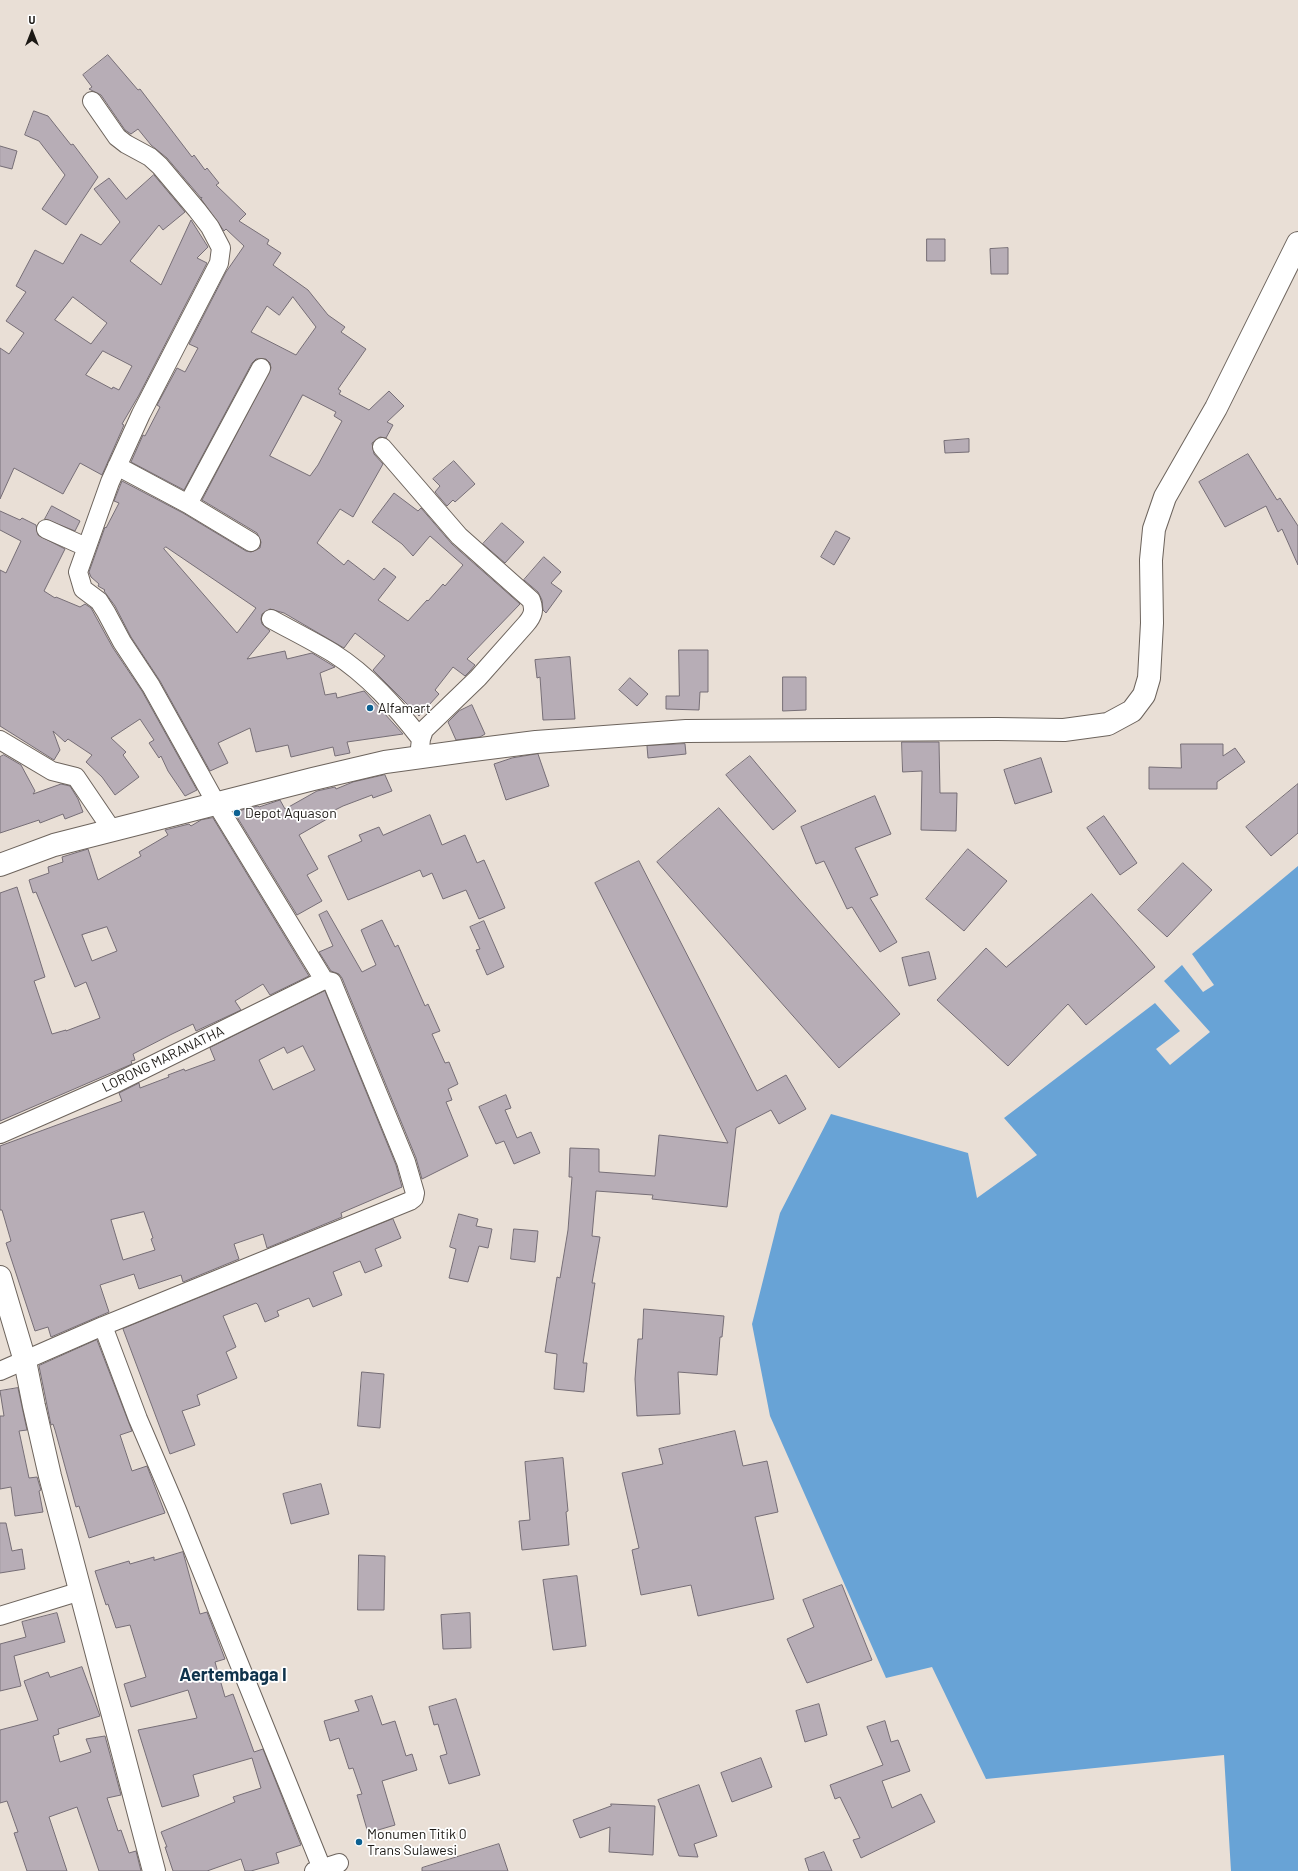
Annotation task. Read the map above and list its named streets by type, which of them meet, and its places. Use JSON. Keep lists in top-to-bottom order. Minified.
{"streets":{"street":["LORONG MARANATHA"]},"districts":["Aertembaga I"],"places":["Alfamart","Depot Aquason","Monumen Titik 0 Trans Sulawesi"],"north":"top"}
